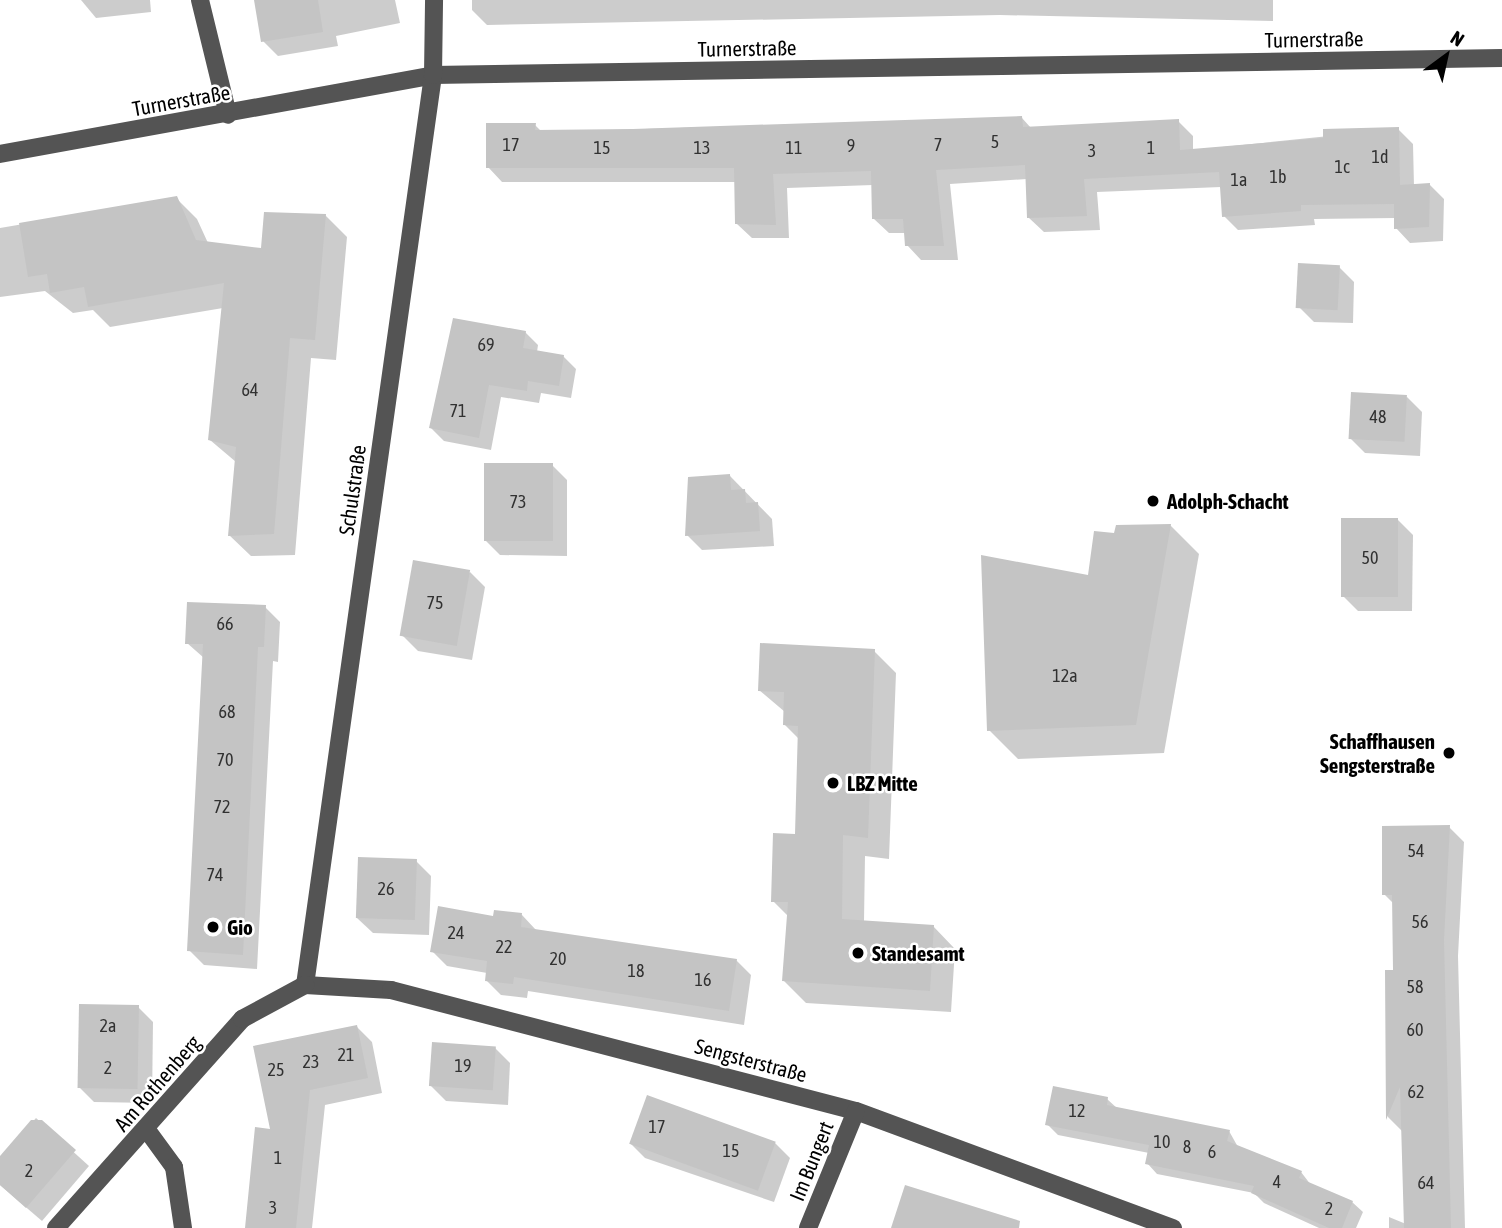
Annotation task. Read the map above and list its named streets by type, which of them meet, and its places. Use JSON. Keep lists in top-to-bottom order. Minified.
{"streets":{"street":["Turnerstraße","Schulstraße","Sengsterstraße","Am Rothenberg","Im Bungert"]},"crossings":[["Turnerstraße","Schulstraße"],["Schulstraße","Sengsterstraße"],["Schulstraße","Am Rothenberg"],["Sengsterstraße","Am Rothenberg"],["Sengsterstraße","Im Bungert"]],"places":["Adolph-Schacht","Schaffhausen Sengsterstraße","LBZ Mitte","Gio","Standesamt"],"house_numbers":["5","17","7","9","15","13","11","1","3","1d","1c","1b","1a","69","64","71","48","73","50","75","66","12a","68","70","72","54","74","26","56","24","22","20","18","16","58","2a","60","21","23","19","2","25","62","12","17","10","8","15","6","1","2","4","64","3","2"],"north":"top right"}
